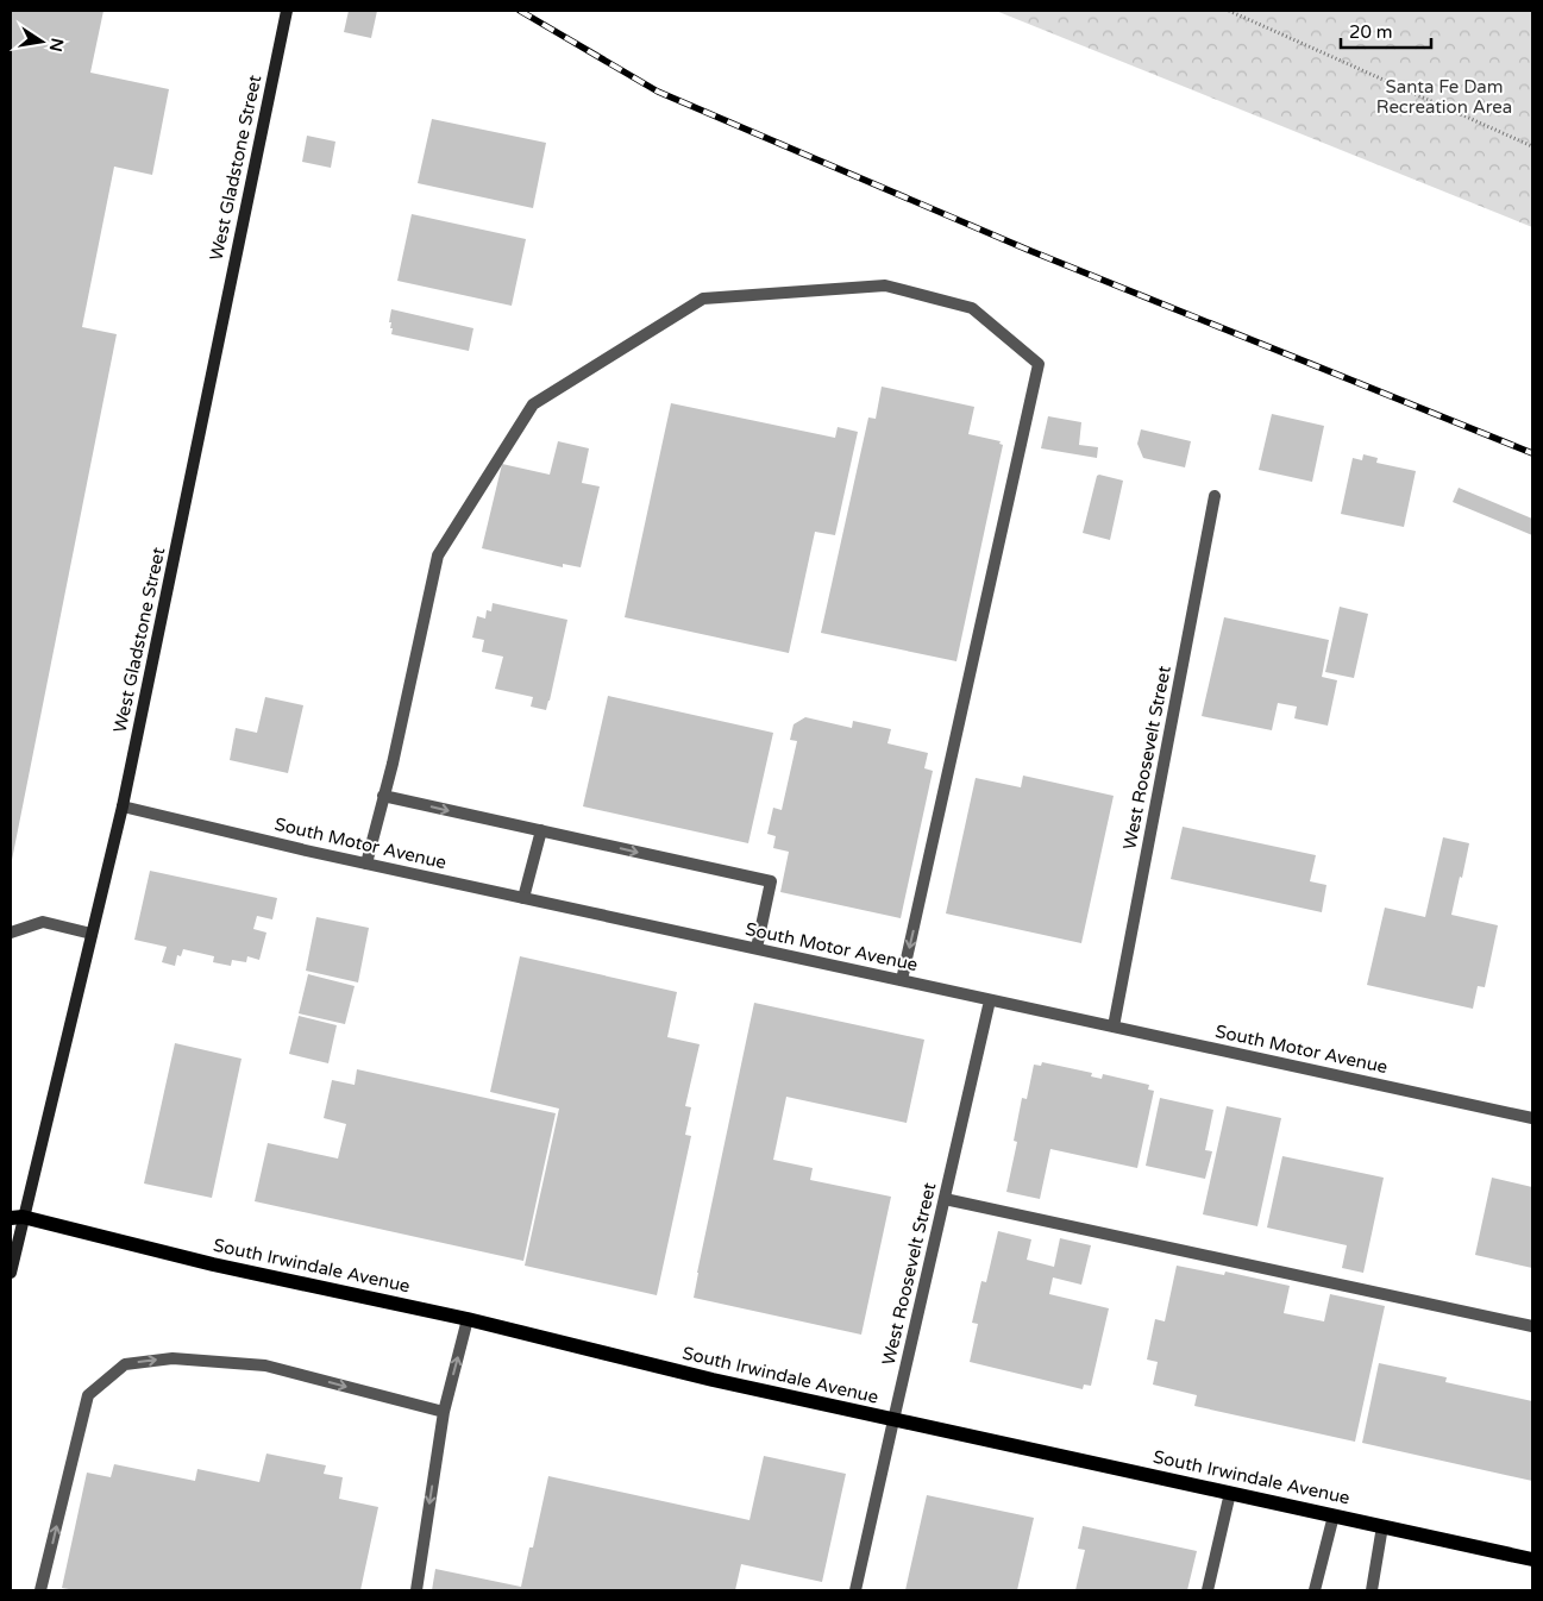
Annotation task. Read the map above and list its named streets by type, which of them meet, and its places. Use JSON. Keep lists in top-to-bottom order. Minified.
{"streets":{"main road":["South Irwindale Avenue"],"street":["West Gladstone Street","West Roosevelt Street","South Motor Avenue"]},"crossings":[["West Gladstone Street","South Motor Avenue"],["West Gladstone Street","South Irwindale Avenue"],["West Roosevelt Street","South Motor Avenue"],["West Roosevelt Street","South Irwindale Avenue"]],"parks":["Santa Fe Dam Recreation Area"],"scale_bar":"20 m","north":"right"}
